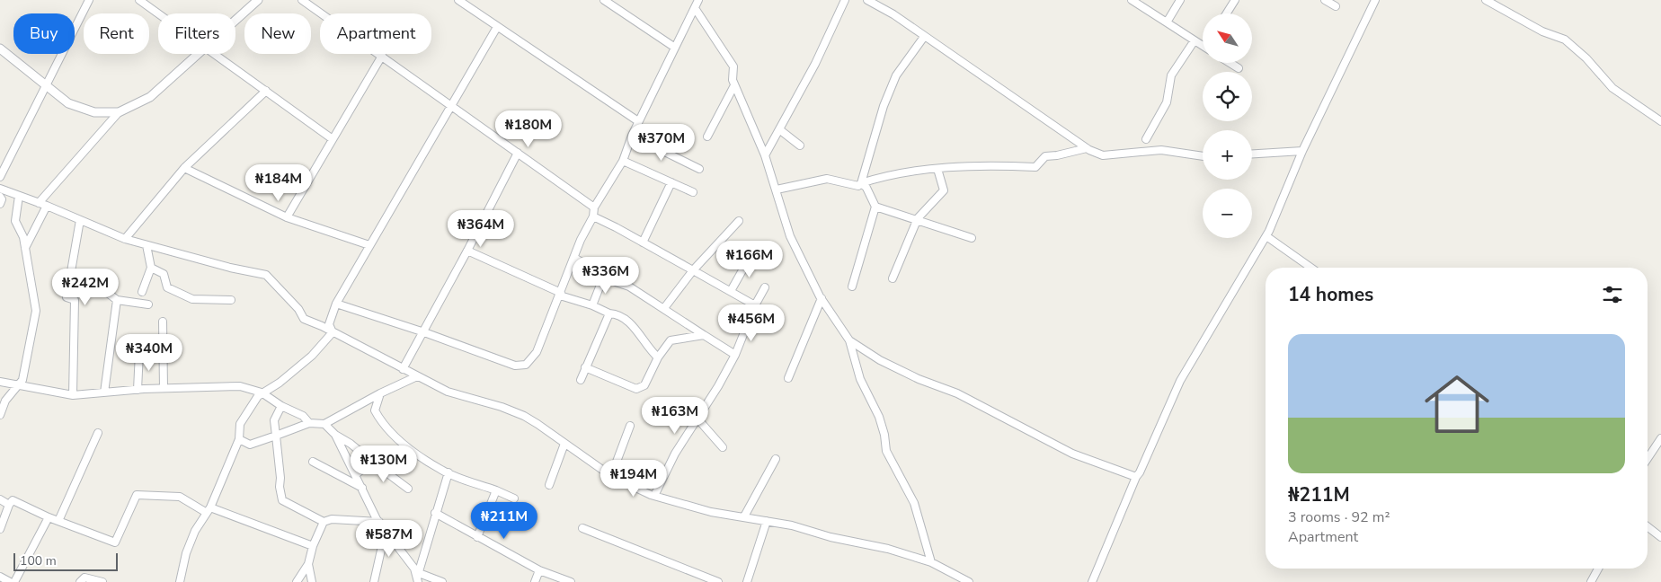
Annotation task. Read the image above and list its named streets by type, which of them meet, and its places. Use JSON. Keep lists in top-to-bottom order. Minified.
{"scale_bar":"100 m","north":"top left","page":{"map_buttons":["+","−"],"chip":["Buy","Rent","Filters","New","Apartment"],"price":["₦180M","₦370M","₦184M","₦364M","₦166M","₦336M","₦242M","₦456M","₦340M","₦163M","₦130M","₦194M","₦211M","₦587M"],"heading":"14 homes","list":[{"name":"₦211M","note":"3 rooms · 92 m² · Apartment"}],"scale":"100 m"}}
